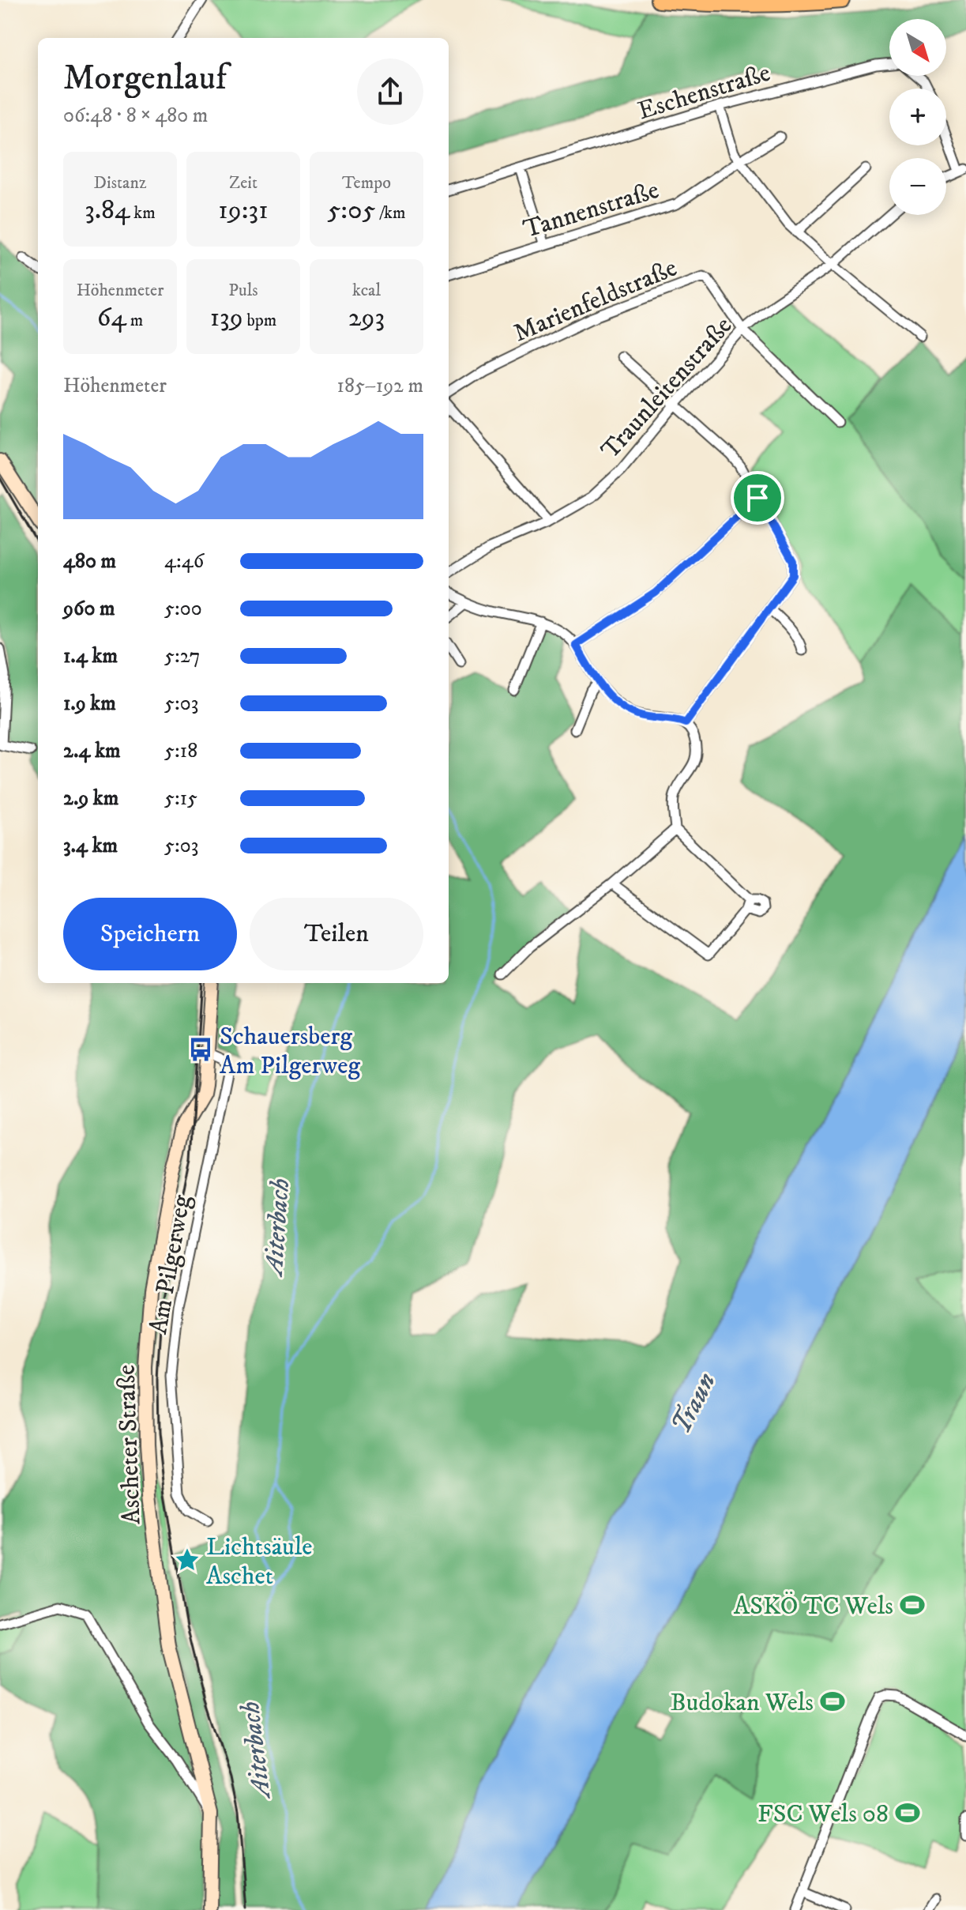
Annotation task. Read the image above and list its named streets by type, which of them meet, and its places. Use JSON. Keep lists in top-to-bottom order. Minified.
{"streets":{"main road":["Ascheter Straße"],"street":["Eschenstraße","Tannenstraße","Marienfeldstraße","Traunleitenstraße","Am Pilgerweg"]},"crossings":[["Marienfeldstraße","Traunleitenstraße"],["Am Pilgerweg","Ascheter Straße"]],"water":["Aiterbach","Traun"],"places":{"bus stop":["Schauersberg Am Pilgerweg"],"place":["Lichtsäule Aschet"],"sports":["ASKÖ TC Wels","Budokan Wels","FSC Wels 08"]},"north":"bottom right","page":{"map_buttons":["+","−"],"heading":["Morgenlauf","06:48 · 8 × 480 m"],"stats":[["Distanz","3.84 km"],["Zeit","19:31"],["Tempo","5:05 /km"],["Höhenmeter","64 m"],["Puls","139 bpm"],["kcal","293"]],"chart":["Höhenmeter","185–192 m"],"list":[{"name":"480 m","note":"4:46"},{"name":"960 m","note":"5:00"},{"name":"1.4 km","note":"5:27"},{"name":"1.9 km","note":"5:03"},{"name":"2.4 km","note":"5:18"},{"name":"2.9 km","note":"5:15"},{"name":"3.4 km","note":"5:03"}],"buttons":["Speichern","Teilen"]}}
